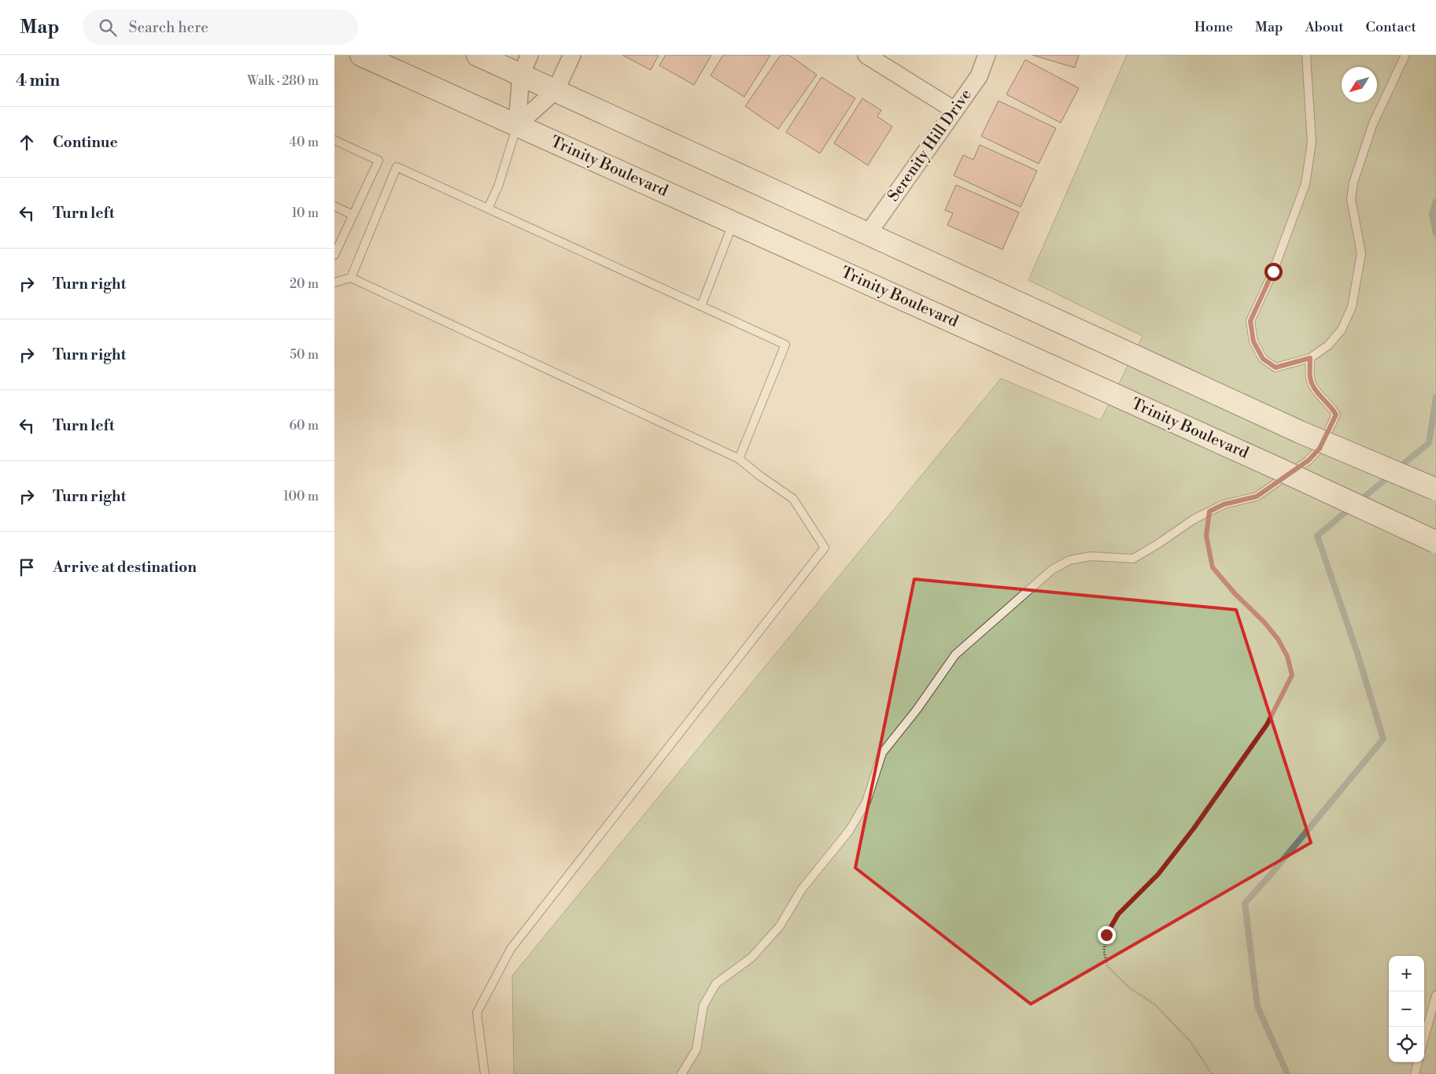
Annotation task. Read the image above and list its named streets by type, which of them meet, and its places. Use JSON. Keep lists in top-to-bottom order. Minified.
{"streets":{"main road":["Trinity Boulevard"],"street":["Serenity Hill Drive"]},"north":"bottom left","page":{"header":"Map","search":"Search here","nav":["Home","Map","About","Contact"],"heading":["4 min","Walk · 280 m"],"list":[["Continue","40 m"],["Turn left","10 m"],["Turn right","20 m"],["Turn right","50 m"],["Turn left","60 m"],["Turn right","100 m"],"Arrive at destination"],"map_buttons":["+","−"]}}
